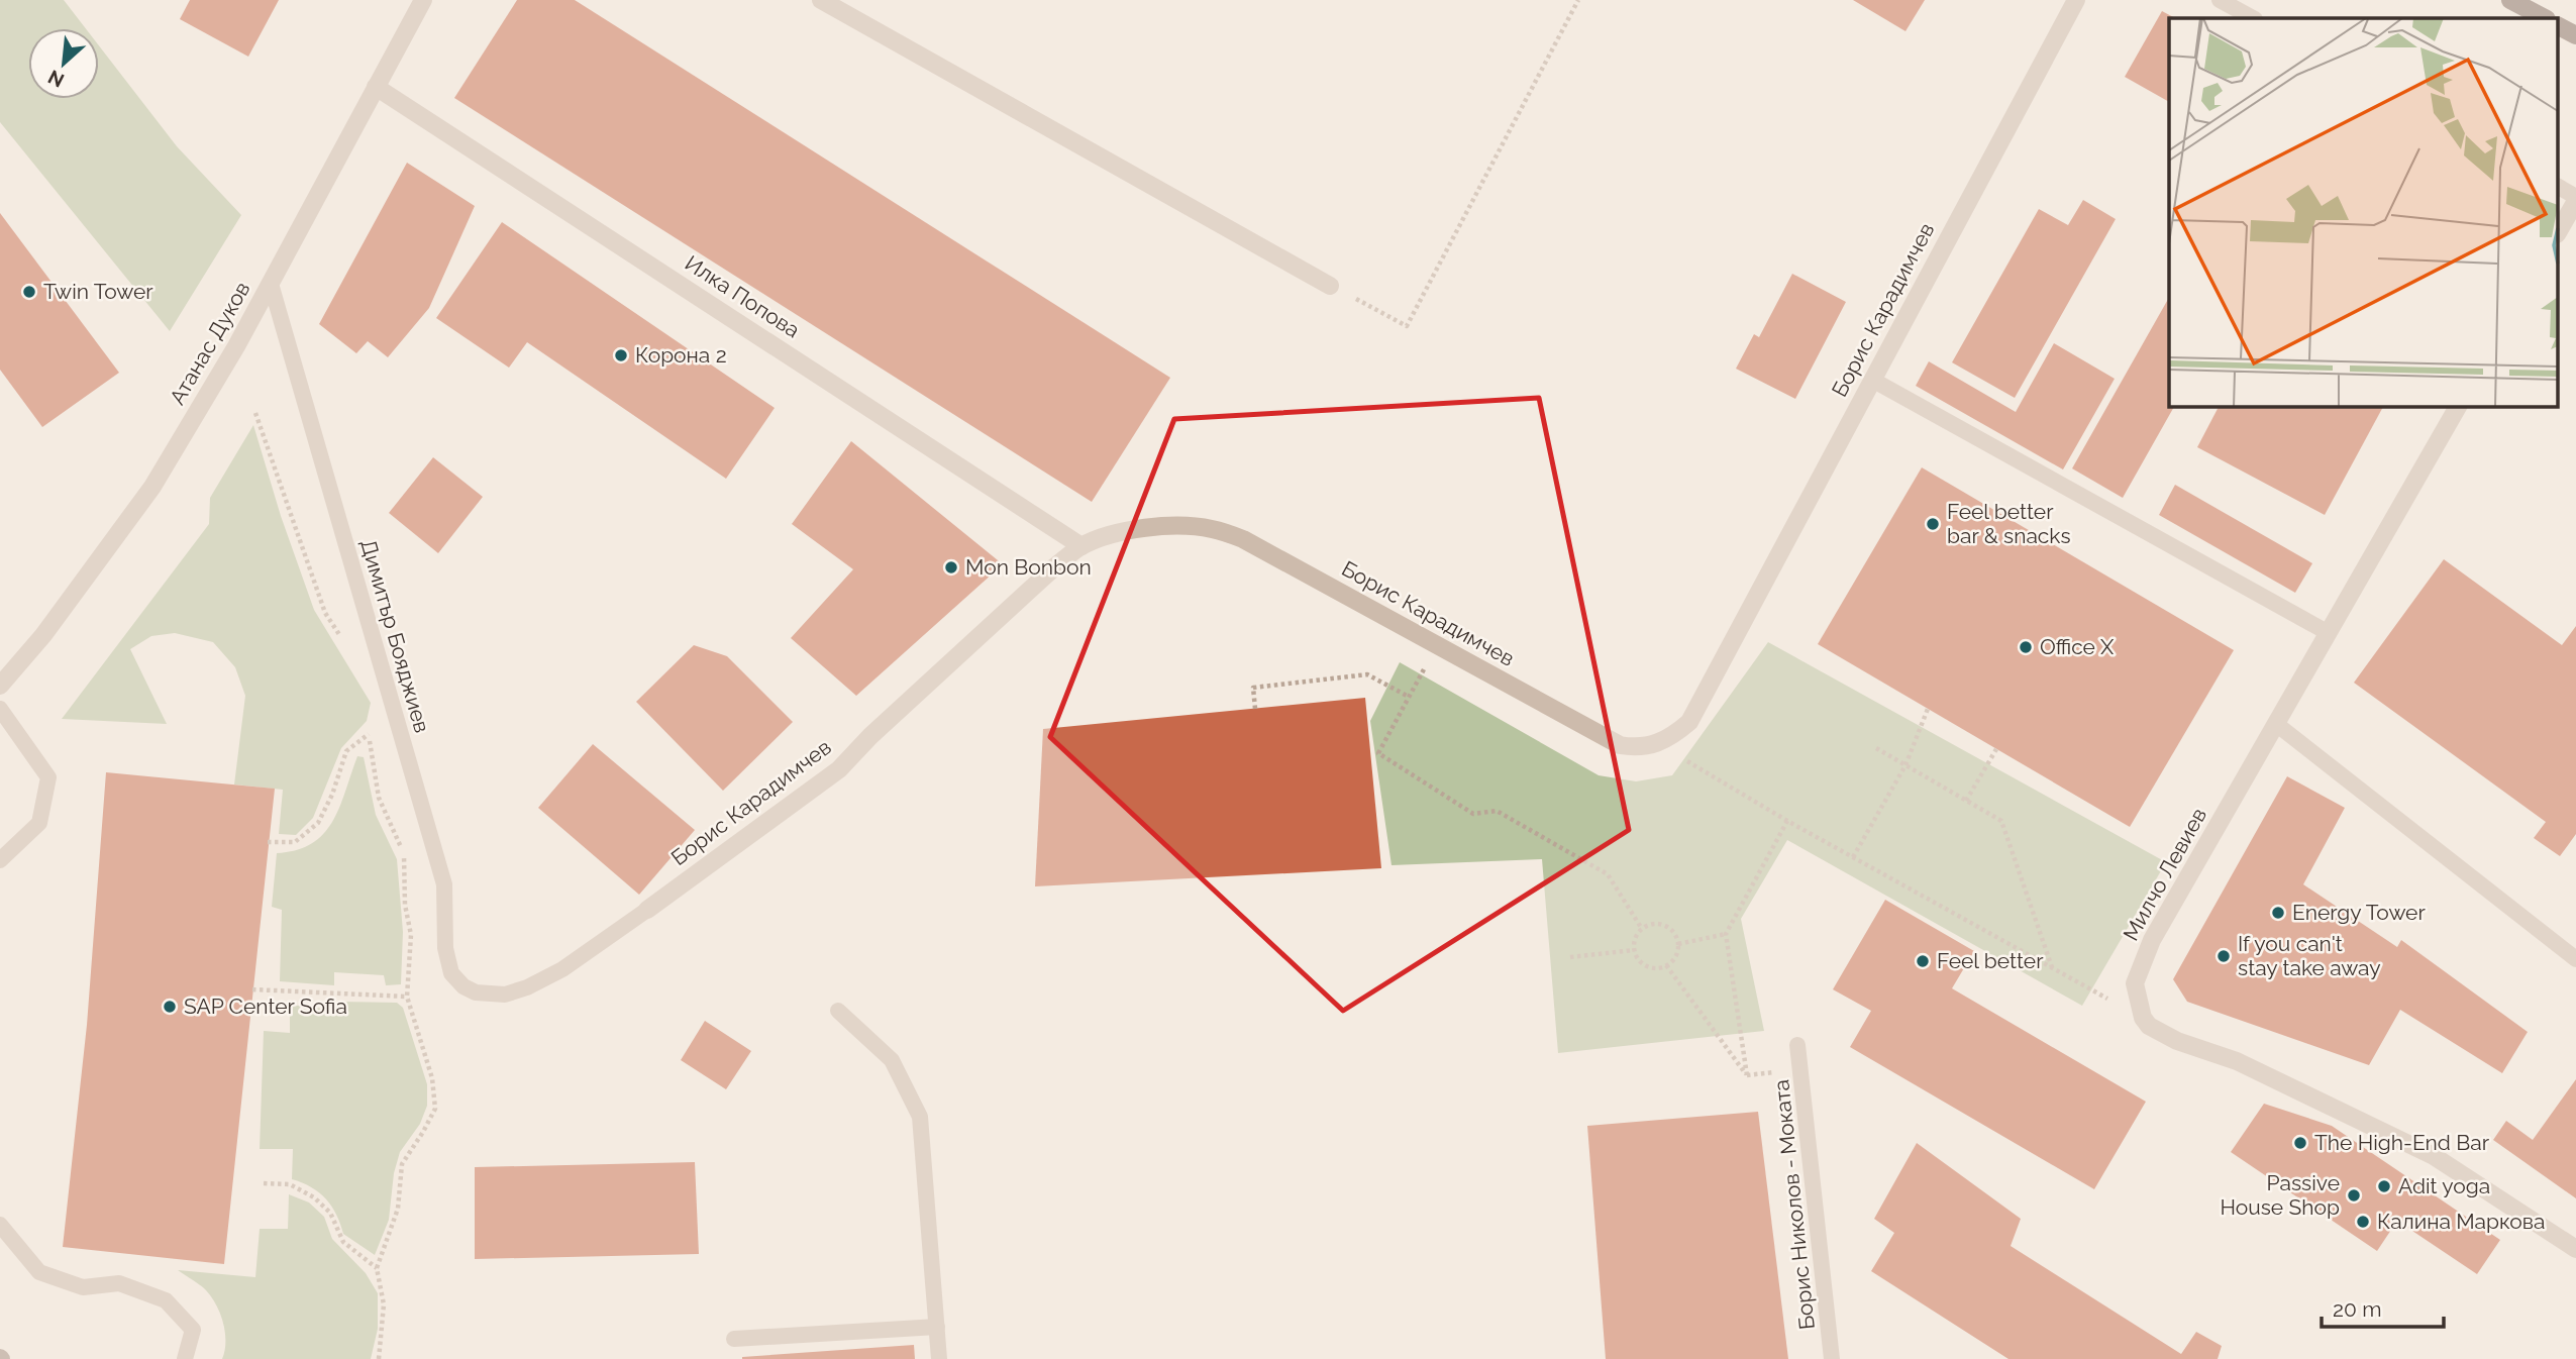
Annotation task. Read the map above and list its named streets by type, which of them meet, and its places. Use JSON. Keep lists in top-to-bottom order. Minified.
{"streets":{"street":["Илка Попова","Борис Карадимчев","Атанас Дуков","Милчо Левиев"],"lane":["Димитър Бояджиев","Борис Николов - Моката"]},"crossings":[["Илка Попова","Борис Карадимчев"],["Илка Попова","Атанас Дуков"],["Борис Карадимчев","Димитър Бояджиев"],["Атанас Дуков","Димитър Бояджиев"]],"places":["Twin Tower","Корона 2","Feel better bar & snacks","Mon Bonbon","Office X","Energy Tower","If you can't stay take away","Feel better","SAP Center Sofia","The High-End Bar","Adit yoga","Passive House Shop","Калина Маркова"],"scale_bar":"20 m","north":"bottom left"}
